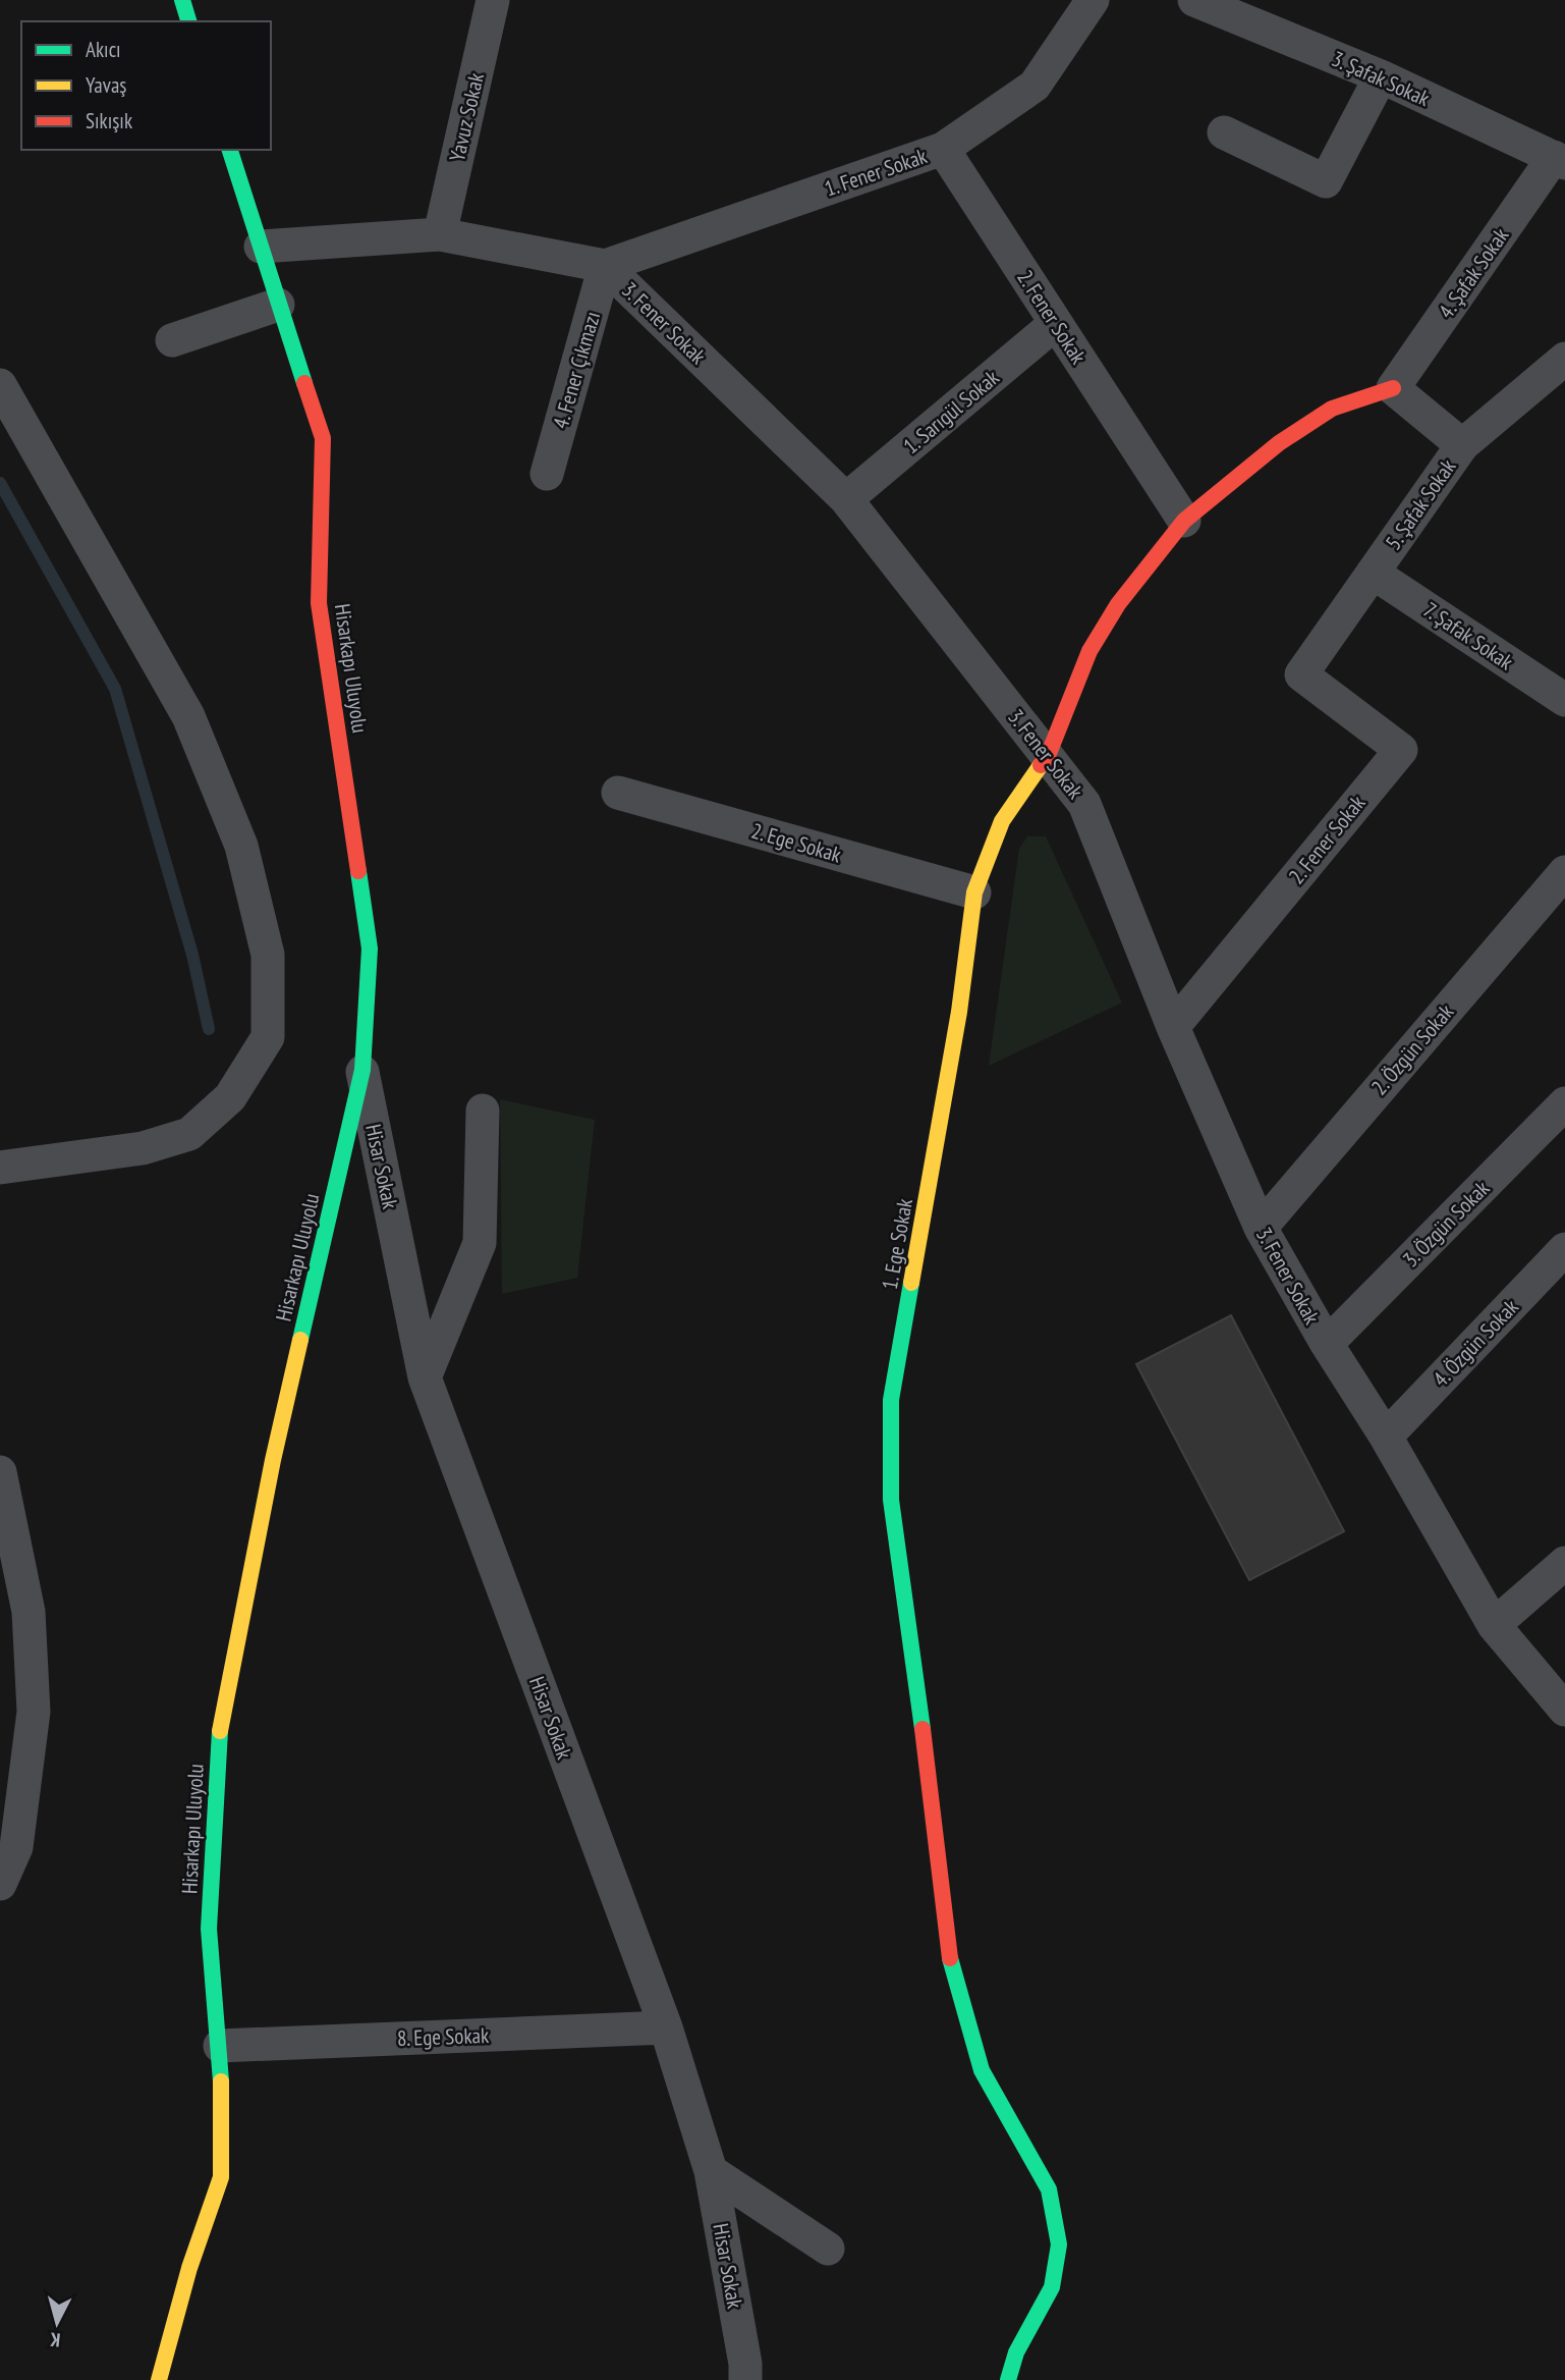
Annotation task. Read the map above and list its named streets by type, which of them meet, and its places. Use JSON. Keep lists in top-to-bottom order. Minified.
{"streets":{"street":["3. Şafak Sokak","Yavuz Sokak","1. Fener Sokak","4. Şafak Sokak","2. Fener Sokak","3. Fener Sokak","4. Fener Çıkmazı","1. Sarıgül Sokak","5. Şafak Sokak","7. Şafak Sokak","Hisarkapı Uluyolu","2. Ege Sokak","2. Özgün Sokak","Hisar Sokak","3. Özgün Sokak","1. Ege Sokak","4. Özgün Sokak","8. Ege Sokak"]},"crossings":[["3. Şafak Sokak","4. Şafak Sokak"],["Yavuz Sokak","3. Fener Sokak"],["1. Fener Sokak","2. Fener Sokak"],["1. Fener Sokak","3. Fener Sokak"],["1. Fener Sokak","4. Fener Çıkmazı"],["4. Şafak Sokak","1. Ege Sokak"],["2. Fener Sokak","3. Fener Sokak"],["2. Fener Sokak","1. Sarıgül Sokak"],["2. Fener Sokak","5. Şafak Sokak"],["2. Fener Sokak","1. Ege Sokak"],["3. Fener Sokak","4. Fener Çıkmazı"],["3. Fener Sokak","1. Sarıgül Sokak"],["3. Fener Sokak","Hisarkapı Uluyolu"],["3. Fener Sokak","2. Özgün Sokak"],["3. Fener Sokak","3. Özgün Sokak"],["3. Fener Sokak","1. Ege Sokak"],["3. Fener Sokak","4. Özgün Sokak"],["5. Şafak Sokak","7. Şafak Sokak"],["Hisarkapı Uluyolu","Hisar Sokak"],["Hisarkapı Uluyolu","8. Ege Sokak"],["2. Ege Sokak","1. Ege Sokak"],["Hisar Sokak","8. Ege Sokak"]],"legend":["Akıcı","Yavaş","Sıkışık"],"north":"bottom"}
